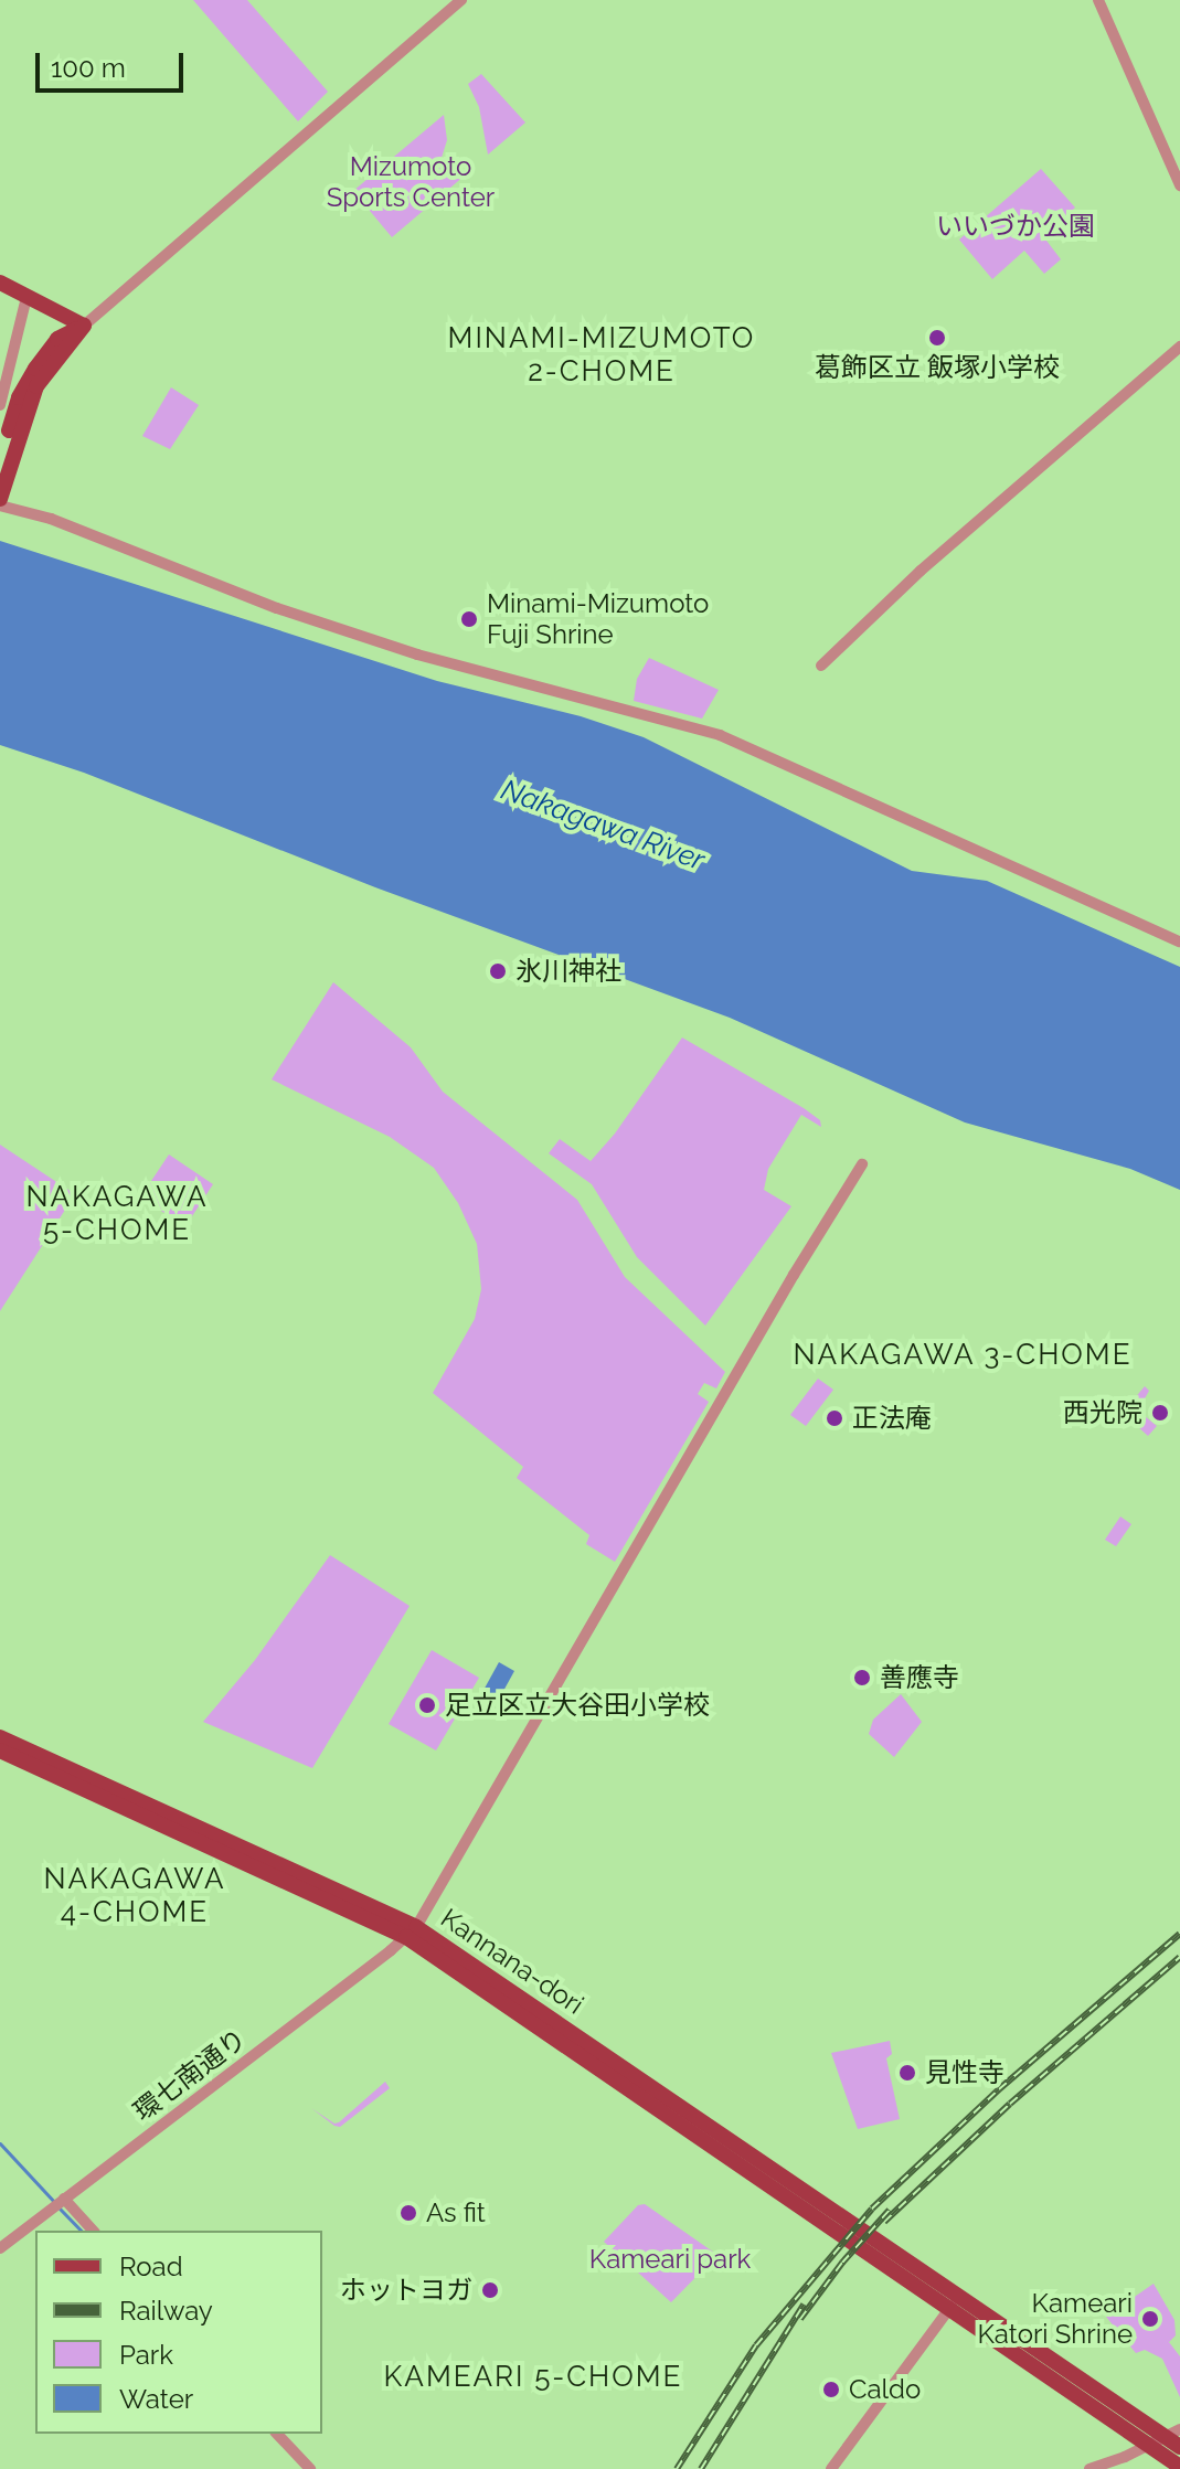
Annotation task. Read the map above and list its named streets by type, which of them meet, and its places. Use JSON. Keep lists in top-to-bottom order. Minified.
{"streets":{"main road":["Kannana-dori"],"street":["環七南通り"]},"crossings":[["Kannana-dori","環七南通り"]],"districts":["MINAMI-MIZUMOTO 2-CHOME","NAKAGAWA 5-CHOME","NAKAGAWA 3-CHOME","NAKAGAWA 4-CHOME","KAMEARI 5-CHOME"],"water":["Nakagawa River"],"parks":["Mizumoto Sports Center","いいづか公園","Kameari park"],"places":["葛飾区立 飯塚小学校","Minami-Mizumoto Fuji Shrine","氷川神社","西光院","正法庵","善應寺","足立区立大谷田小学校","見性寺","As fit","ホットヨガ","Kameari Katori Shrine","Caldo"],"legend":["Road","Railway","Park","Water"],"scale_bar":"100 m"}
